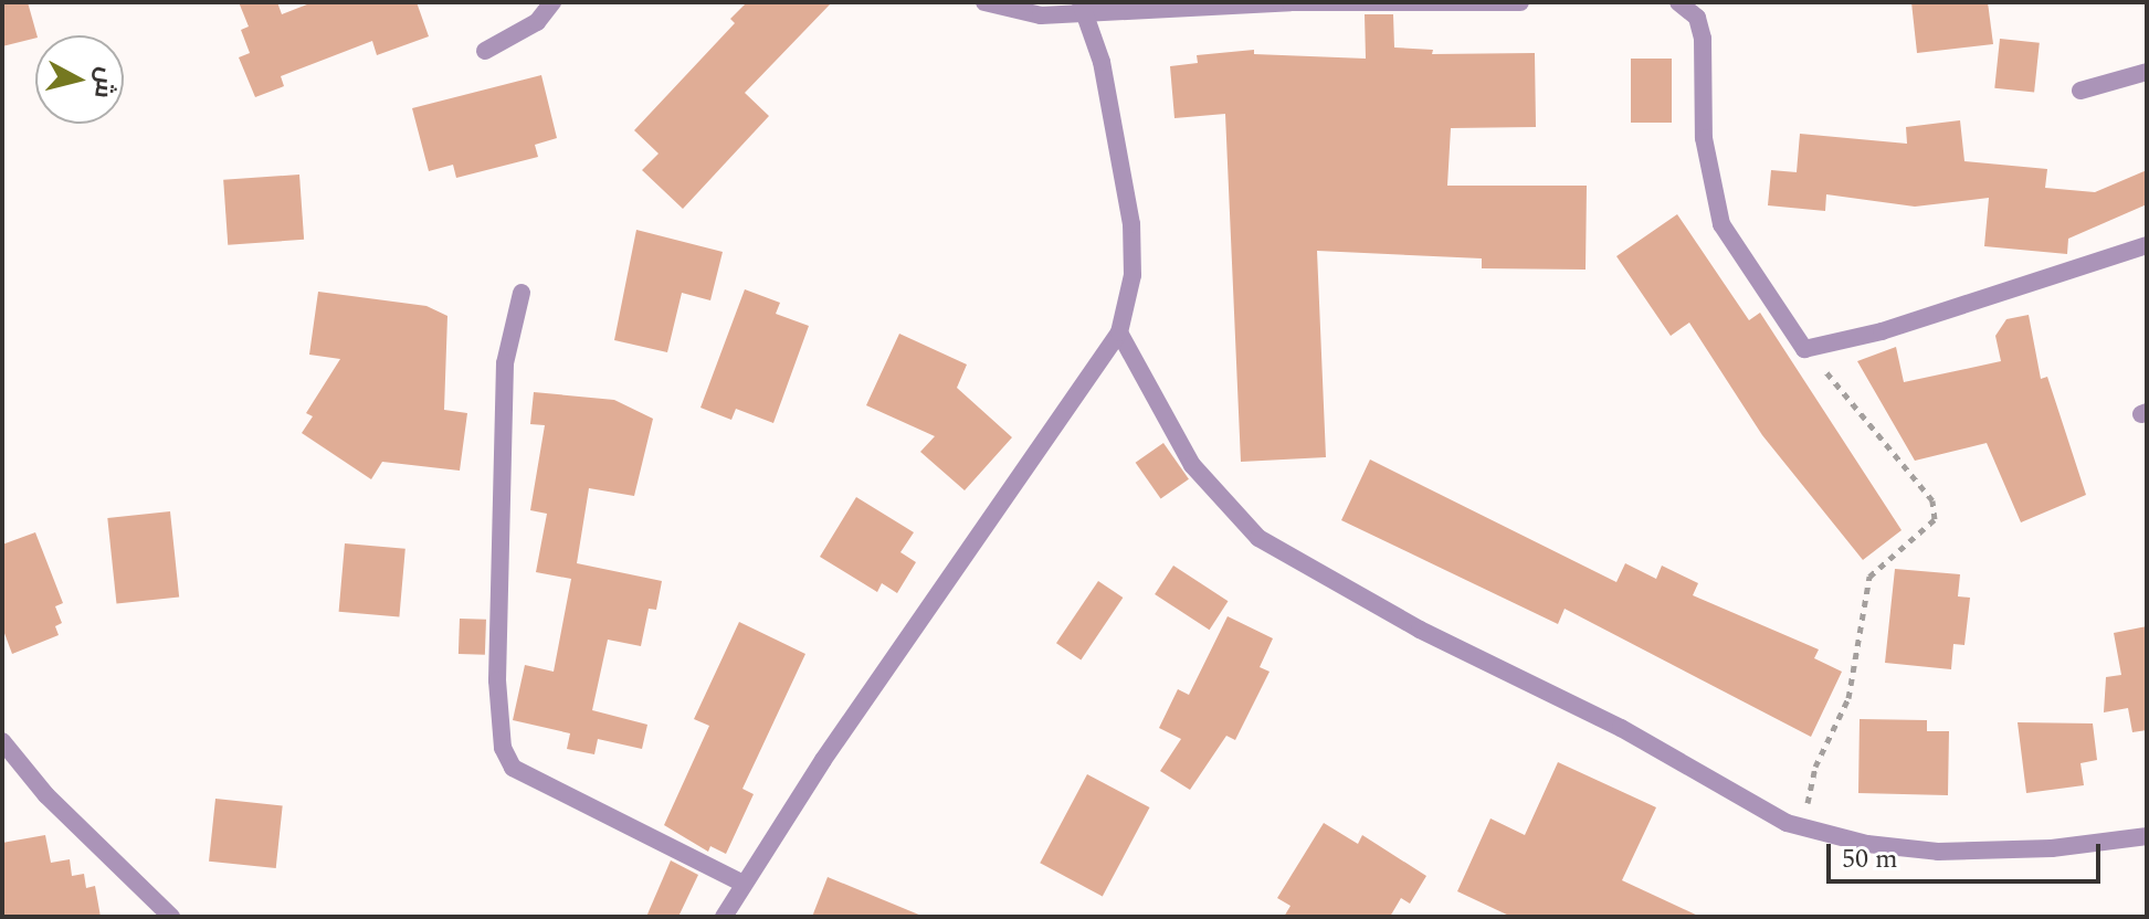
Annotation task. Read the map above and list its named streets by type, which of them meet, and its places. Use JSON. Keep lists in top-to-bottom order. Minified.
{"scale_bar":"50 m","north":"right"}
